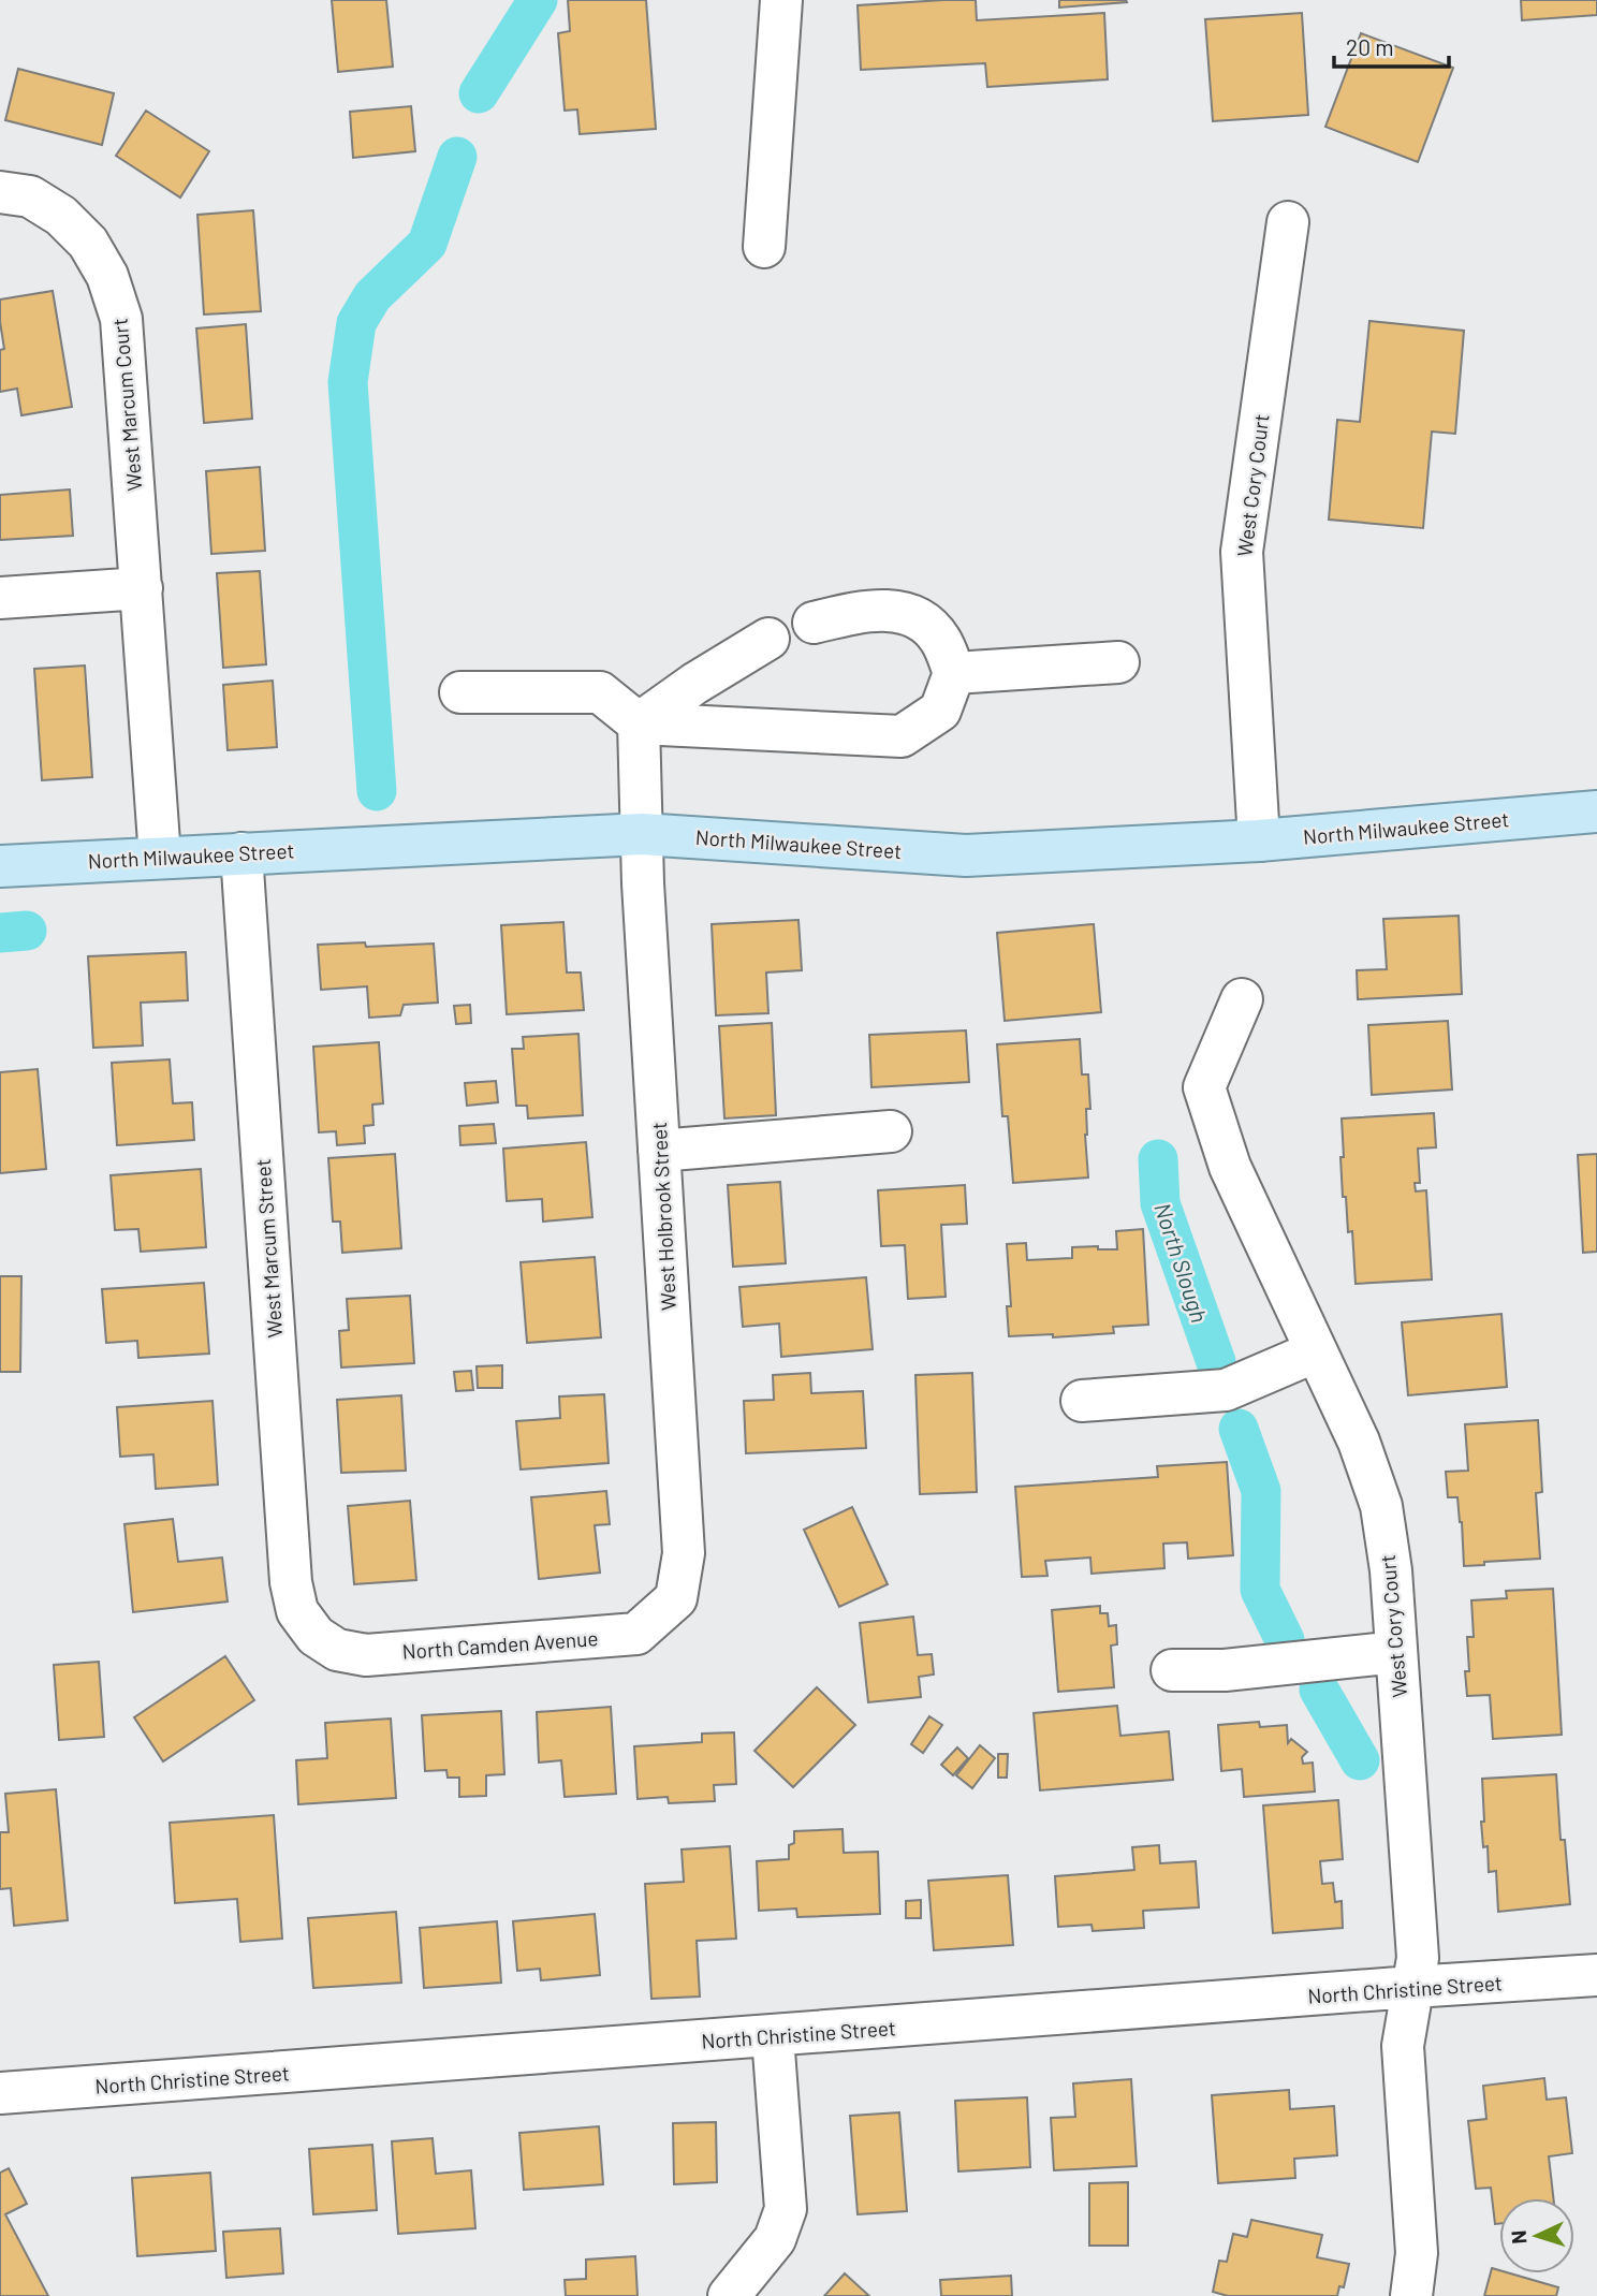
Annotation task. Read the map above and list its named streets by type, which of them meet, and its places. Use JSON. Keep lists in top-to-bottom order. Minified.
{"streets":{"main road":["North Milwaukee Street"],"street":["West Marcum Court","West Cory Court","West Holbrook Street","West Marcum Street","North Camden Avenue","North Christine Street"]},"crossings":[["West Marcum Court","North Milwaukee Street"],["West Cory Court","North Milwaukee Street"],["West Cory Court","North Christine Street"],["North Milwaukee Street","West Holbrook Street"],["North Milwaukee Street","West Marcum Street"],["West Holbrook Street","North Camden Avenue"],["West Marcum Street","North Camden Avenue"]],"water":["North Slough"],"scale_bar":"20 m","north":"left"}
